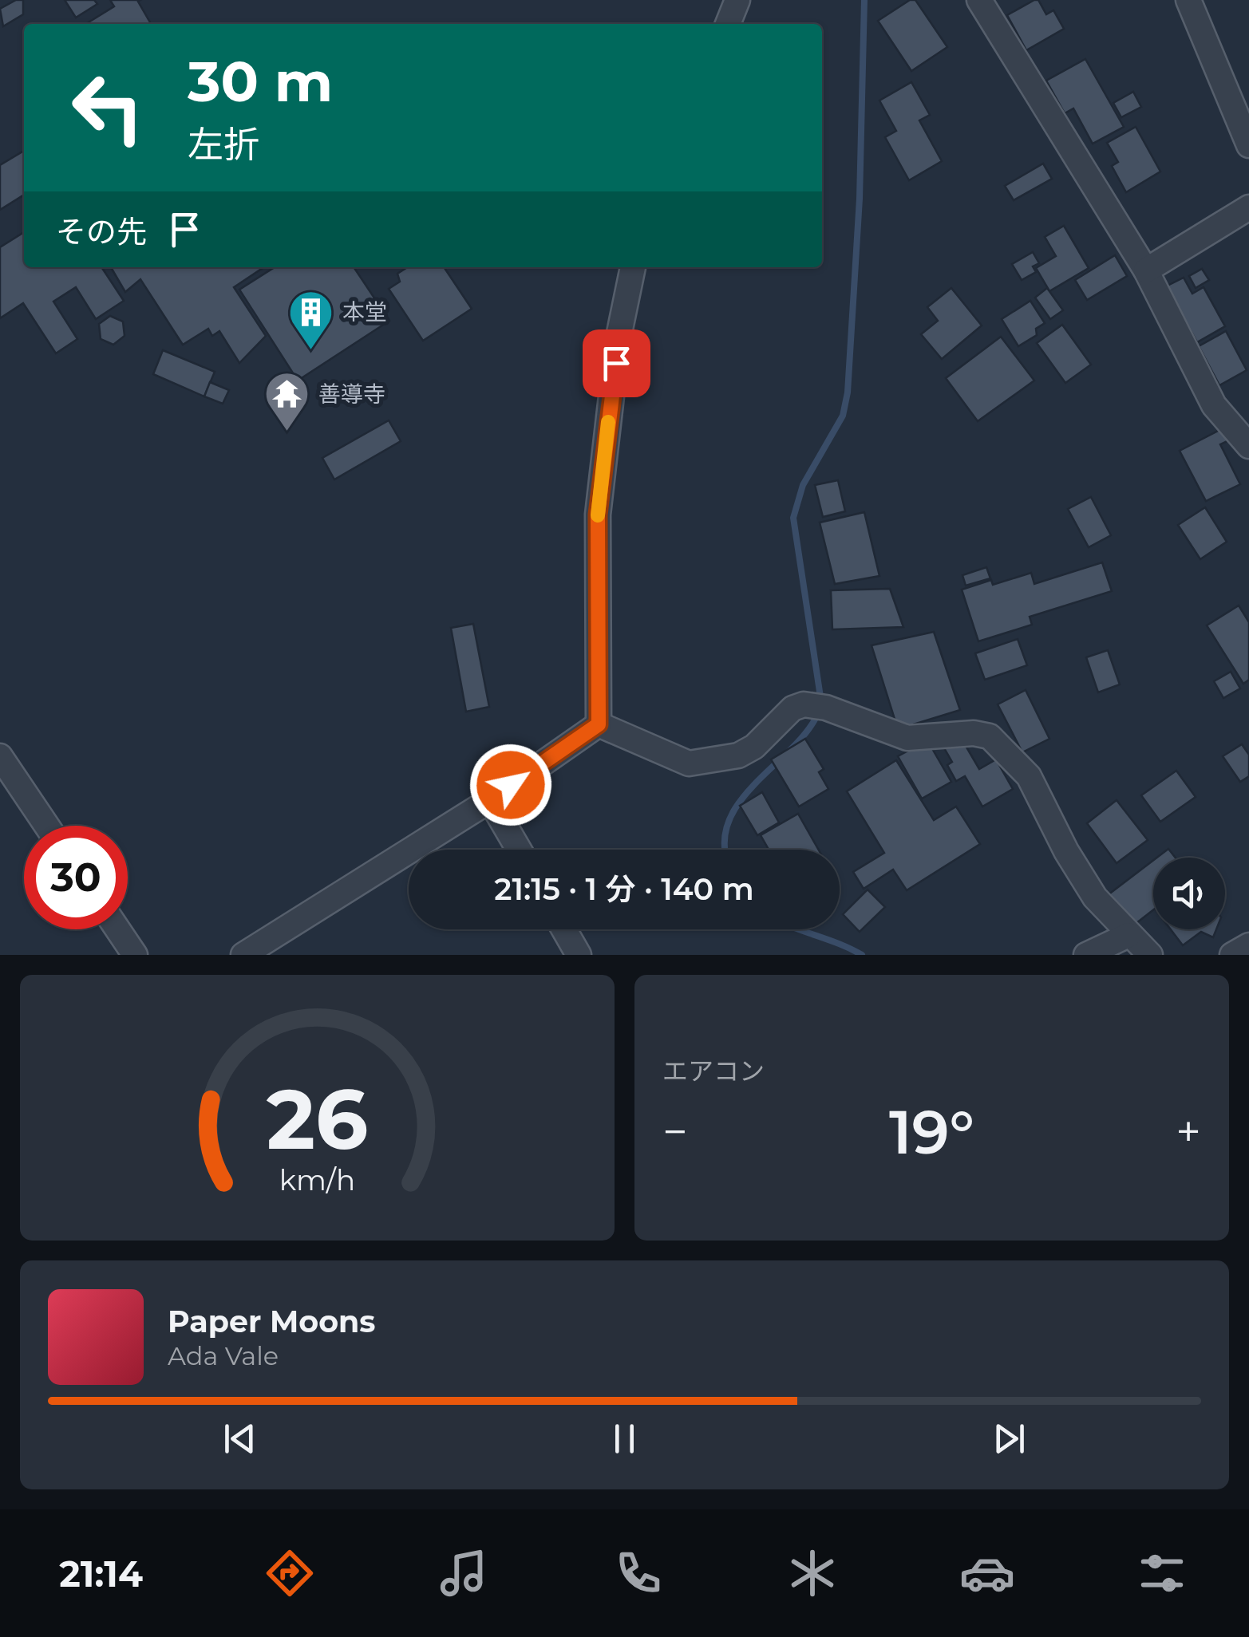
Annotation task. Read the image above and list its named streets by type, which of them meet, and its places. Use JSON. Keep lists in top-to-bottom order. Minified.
{"places":{"building":["本堂"],"temple":["善導寺"]},"page":{"turn":["30 m","左折"],"then":"その先","limit":"30","trip":"21:15 · 1 分 · 140 m","tile":"エアコン","heat":["−","19°","+"],"song":["Paper Moons","Ada Vale"],"tabs":"21:14","gauge":["26","km/h"]}}
